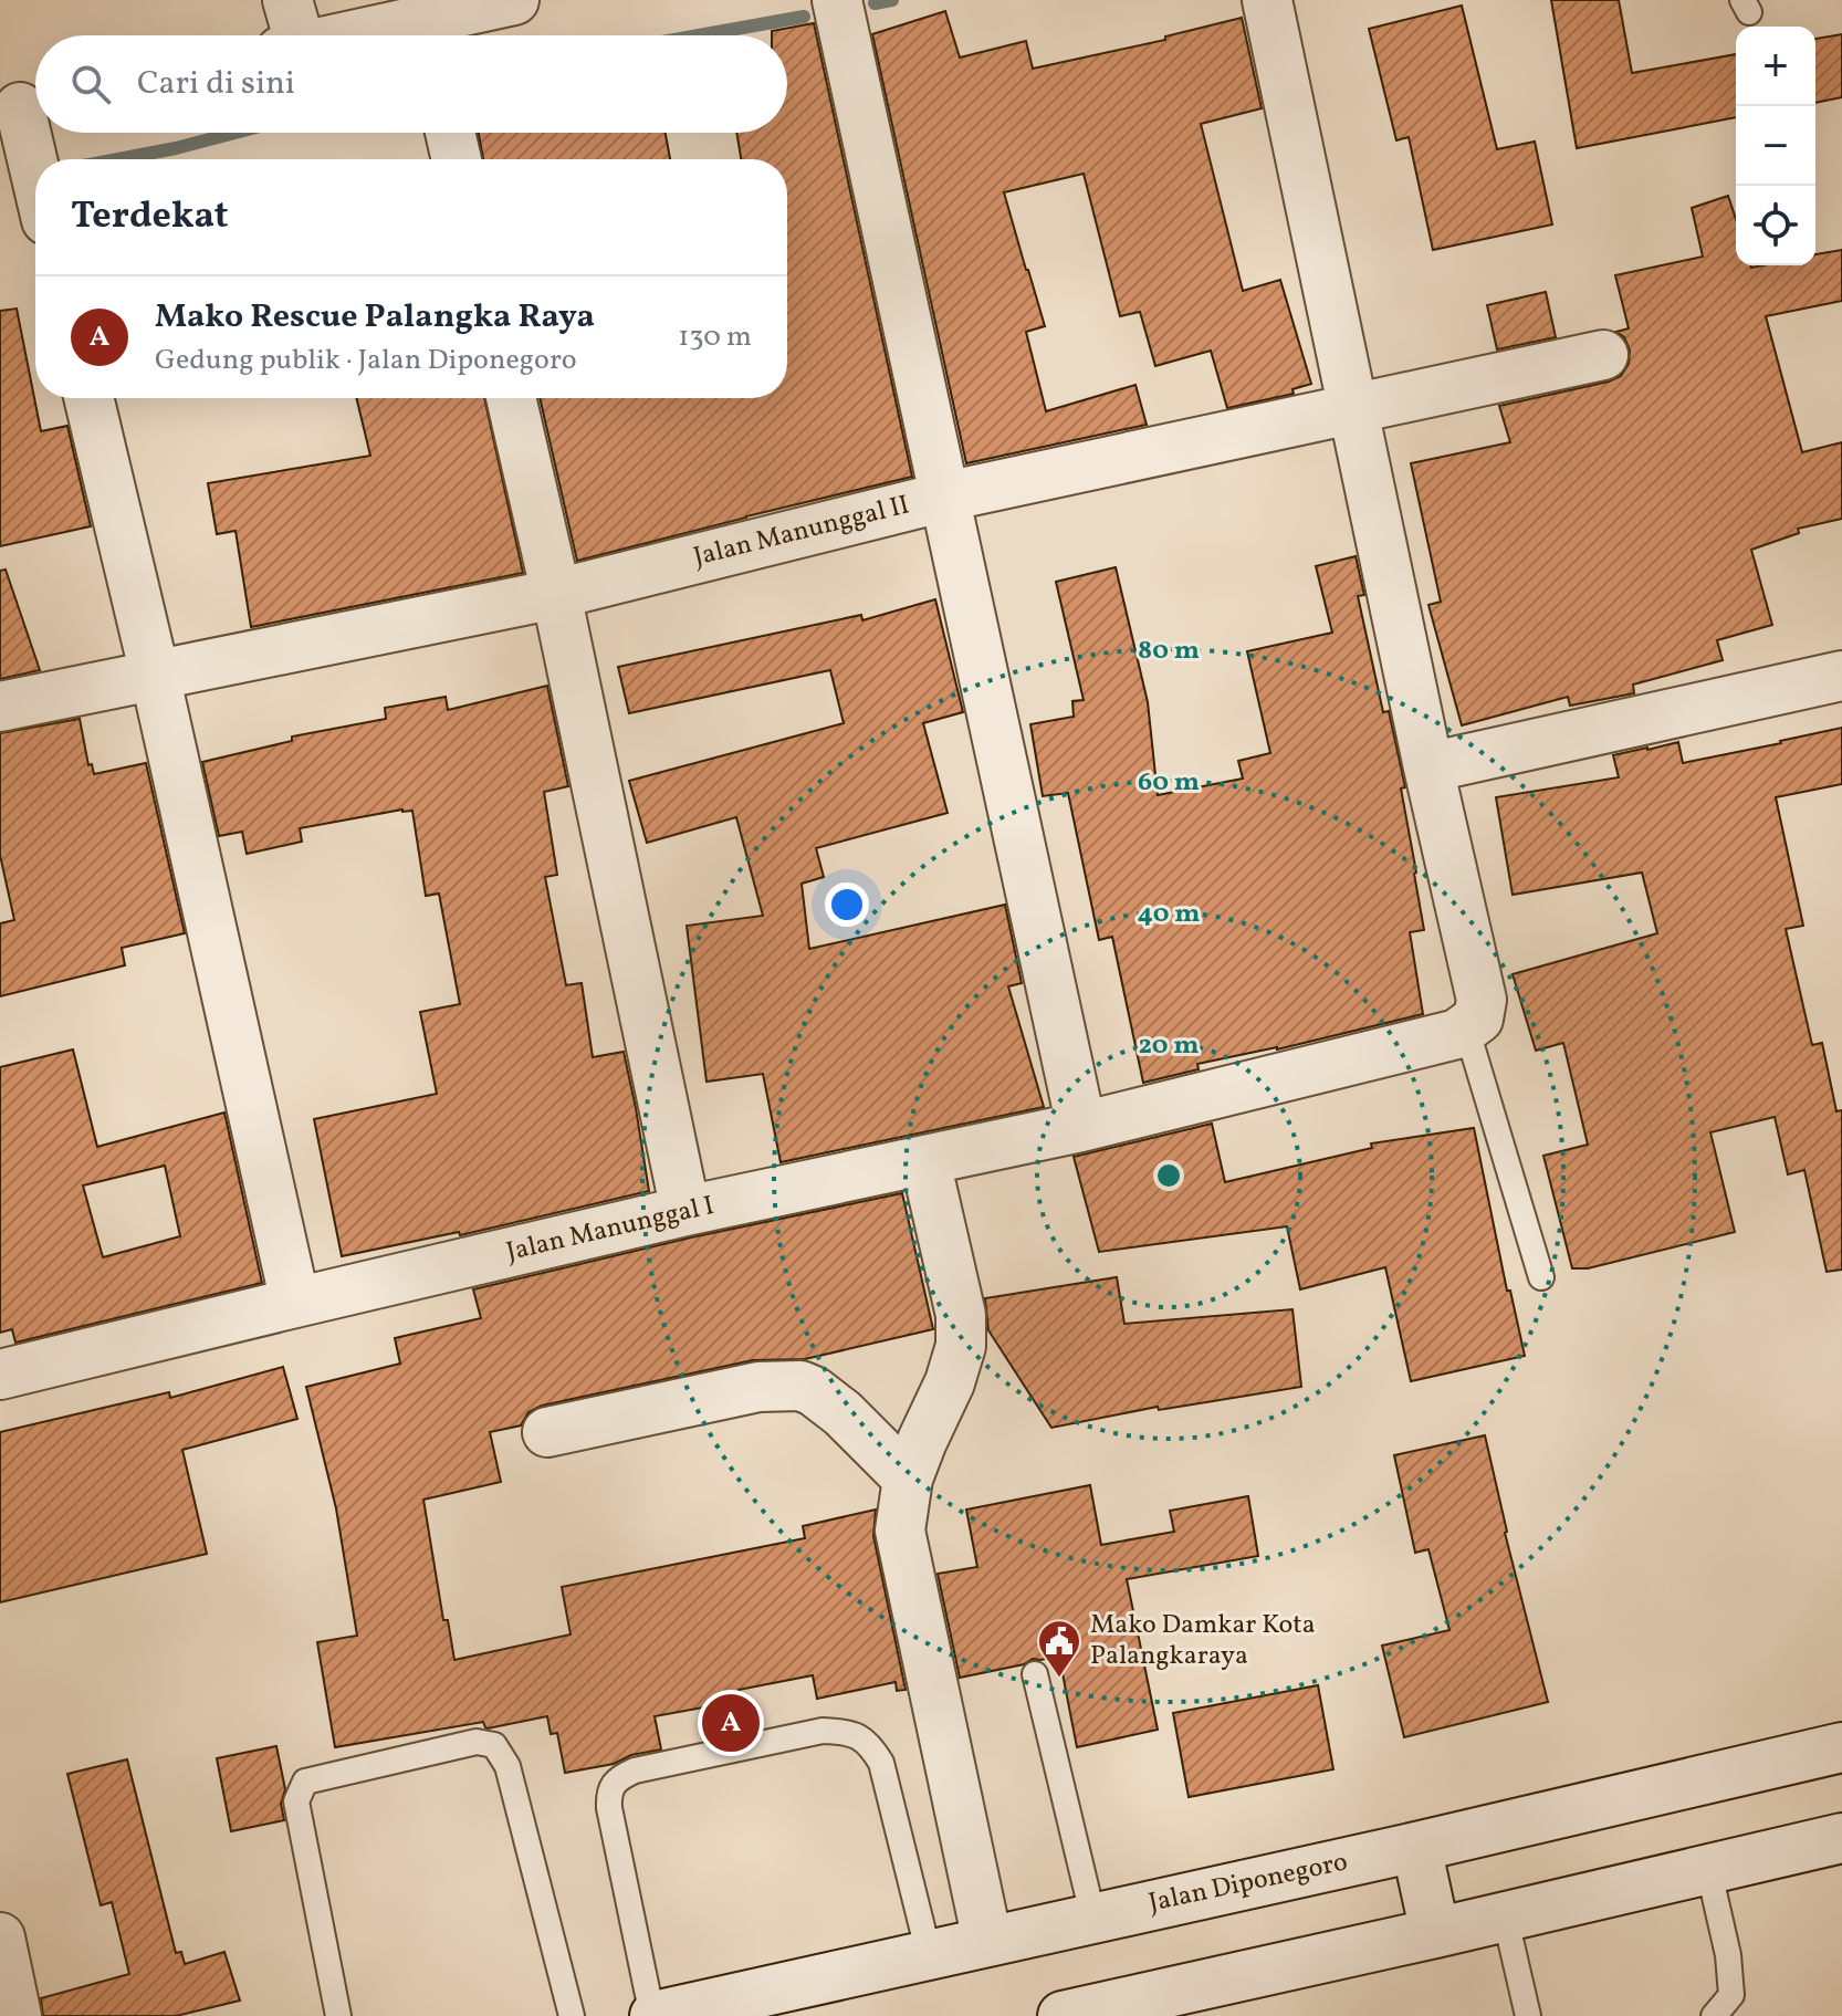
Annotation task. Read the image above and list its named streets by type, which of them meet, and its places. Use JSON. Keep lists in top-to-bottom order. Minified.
{"streets":{"street":["Jalan Manunggal II","Jalan Manunggal I","Jalan Diponegoro"]},"places":{"public building":["Mako Damkar Kota Palangkaraya"]},"page":{"map_buttons":["+","−"],"search":"Cari di sini","heading":"Terdekat","list":[{"mark":"A","name":"Mako Rescue Palangka Raya","note":"Gedung publik · Jalan Diponegoro","value":"130 m"}],"pins":"A"},"rings":["80 m","60 m","40 m","20 m"]}
